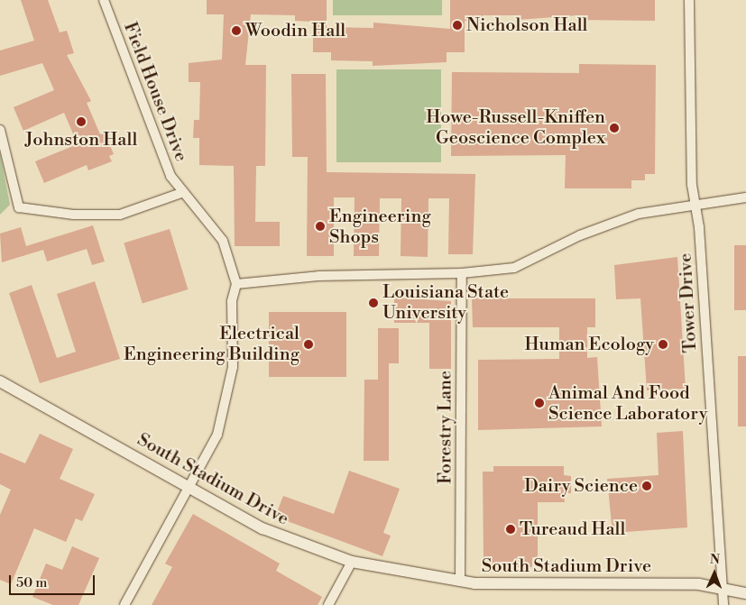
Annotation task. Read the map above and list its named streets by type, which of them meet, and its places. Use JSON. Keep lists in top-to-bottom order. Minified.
{"streets":{"street":["Field House Drive","Tower Drive","Forestry Lane","South Stadium Drive"]},"crossings":[["Tower Drive","South Stadium Drive"],["Forestry Lane","South Stadium Drive"]],"places":["Nicholson Hall","Woodin Hall","Johnston Hall","Howe-Russell-Kniffen Geoscience Complex","Engineering Shops","Louisiana State University","Electrical Engineering Building","Human Ecology","Animal And Food Science Laboratory","Dairy Science","Tureaud Hall"],"scale_bar":"50 m","north":"top"}
